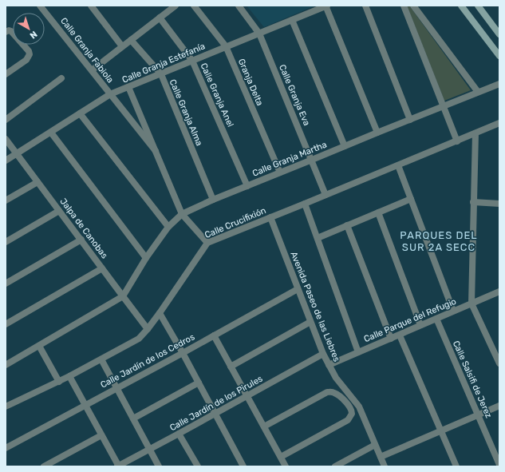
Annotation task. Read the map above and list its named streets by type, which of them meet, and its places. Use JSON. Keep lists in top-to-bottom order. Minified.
{"streets":{"street":["Calle Granja Fabiola","Calle Granja Estefanía","Granja Delta","Calle Granja Anel","Calle Granja Eva","Calle Granja Alma","Calle Granja Martha","Calle Crucifixión","Jalpa de Canobas","Avenida Paseo de las Liebres","Calle Parque del Refugio","Calle Jardín de los Cedros","Calle Salsifi de Jerez","Calle Jardín de los Pirules"]},"crossings":[["Calle Granja Fabiola","Calle Granja Estefanía"],["Calle Granja Fabiola","Calle Granja Martha"],["Calle Granja Fabiola","Calle Crucifixión"],["Calle Granja Estefanía","Granja Delta"],["Calle Granja Estefanía","Calle Granja Anel"],["Calle Granja Estefanía","Calle Granja Eva"],["Calle Granja Estefanía","Calle Granja Alma"],["Calle Granja Estefanía","Jalpa de Canobas"],["Granja Delta","Calle Granja Martha"],["Calle Granja Anel","Calle Granja Martha"],["Calle Granja Eva","Calle Granja Martha"],["Calle Granja Eva","Calle Crucifixión"],["Calle Granja Alma","Calle Granja Martha"],["Calle Granja Martha","Jalpa de Canobas"],["Calle Crucifixión","Jalpa de Canobas"],["Calle Crucifixión","Avenida Paseo de las Liebres"],["Avenida Paseo de las Liebres","Calle Parque del Refugio"],["Avenida Paseo de las Liebres","Calle Jardín de los Cedros"],["Avenida Paseo de las Liebres","Calle Jardín de los Pirules"],["Calle Parque del Refugio","Calle Salsifi de Jerez"]],"districts":["PARQUES DEL SUR 2A SECC"],"north":"bottom right"}
